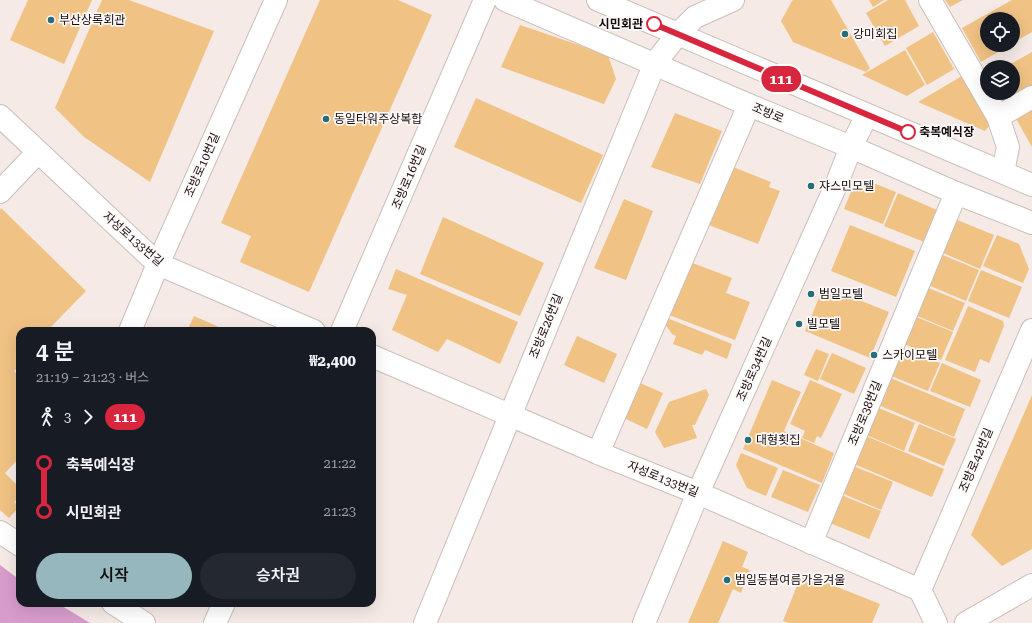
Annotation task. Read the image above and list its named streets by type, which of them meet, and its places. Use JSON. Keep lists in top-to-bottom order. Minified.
{"streets":{"street":["조방로","조방로10번길","조방로16번길","자성로133번길","조방로26번길","조방로34번길","조방로38번길","조방로42번길"]},"crossings":[["조방로","조방로26번길"],["조방로","조방로34번길"],["조방로","조방로38번길"],["조방로10번길","자성로133번길"],["자성로133번길","조방로26번길"],["자성로133번길","조방로34번길"],["자성로133번길","조방로38번길"],["자성로133번길","조방로42번길"]],"places":["부산상록회관","시민회관","강미회집","동일타워주상복합","축복예식장","쟈스민모텔","범일모텔","빌모텔","스카이모텔","대형횟집","범일동봄여름가을겨울"],"lines":["bus line 111"],"page":{"on_map":"111","heading":["4 분","21:19 – 21:23 · 버스","₩2,400"],"legs":["3","111"],"list":[{"name":"축복예식장","value":"21:22"},{"name":"시민회관","value":"21:23"}],"buttons":["시작","승차권"]}}
